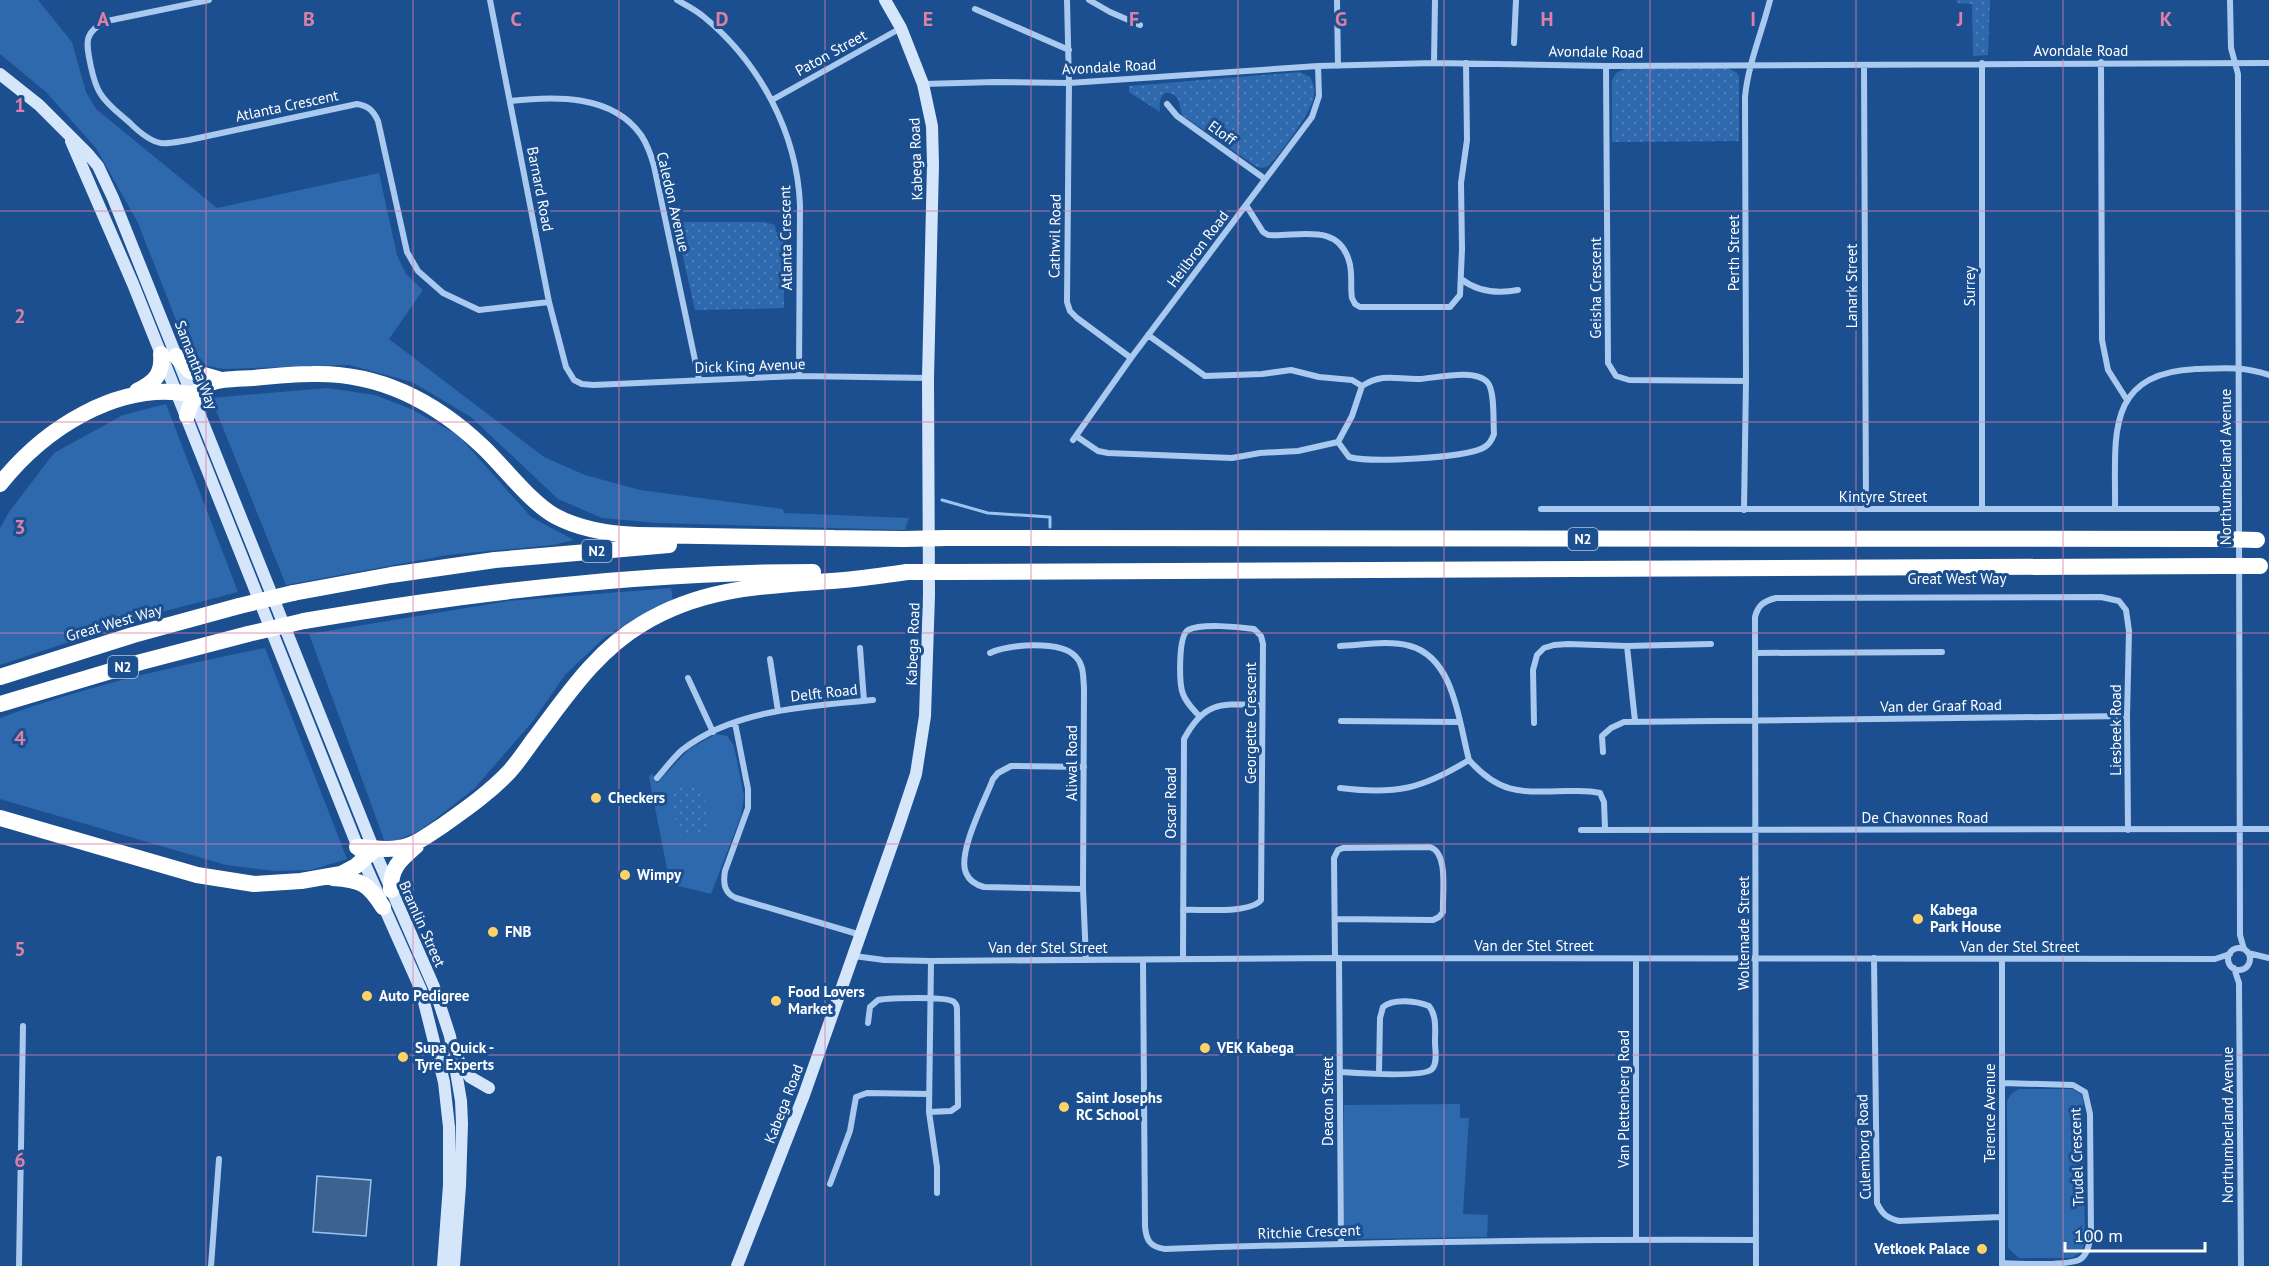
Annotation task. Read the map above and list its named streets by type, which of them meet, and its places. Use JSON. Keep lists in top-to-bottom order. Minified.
{"streets":{"highway":["N2","Great West Way"],"main road":["Kabega Road","Samantha Way","Bramlin Street"],"street":["Avondale Road","Paton Street","Atlanta Crescent","Eloff","Barnard Road","Caledon Avenue","Cathwil Road","Heilbron Road","Perth Street","Lanark Street","Surrey","Geisha Crescent","Dick King Avenue","Northumberland Avenue","Kintyre Street","Delft Road","Van der Graaf Road","Georgette Crescent","Liesbeek Road","Aliwal Road","Oscar Road","De Chavonnes Road","Woltemade Street","Van der Stel Street","Van Plettenberg Road","Deacon Street","Terence Avenue","Culemborg Road","Trudel Crescent","Ritchie Crescent"]},"crossings":[["Avondale Road","Kabega Road"],["Avondale Road","Cathwil Road"],["Avondale Road","Heilbron Road"],["Avondale Road","Perth Street"],["Avondale Road","Lanark Street"],["Avondale Road","Surrey"],["Avondale Road","Geisha Crescent"],["Avondale Road","Northumberland Avenue"],["Paton Street","Atlanta Crescent"],["Paton Street","Kabega Road"],["Atlanta Crescent","Barnard Road"],["Atlanta Crescent","Dick King Avenue"],["Eloff","Heilbron Road"],["Kabega Road","Dick King Avenue"],["Kabega Road","Van der Stel Street"],["Barnard Road","Caledon Avenue"],["Barnard Road","Dick King Avenue"],["Caledon Avenue","Dick King Avenue"],["Cathwil Road","Heilbron Road"],["Perth Street","Geisha Crescent"],["Perth Street","Kintyre Street"],["Lanark Street","Kintyre Street"],["Surrey","Kintyre Street"],["Samantha Way","Bramlin Street"],["Northumberland Avenue","De Chavonnes Road"],["Northumberland Avenue","Van der Stel Street"],["N2","Great West Way"],["Great West Way","Liesbeek Road"],["Great West Way","Woltemade Street"],["Van der Graaf Road","Liesbeek Road"],["Van der Graaf Road","Woltemade Street"],["Georgette Crescent","Oscar Road"],["Liesbeek Road","De Chavonnes Road"],["Aliwal Road","Van der Stel Street"],["Oscar Road","Van der Stel Street"],["De Chavonnes Road","Woltemade Street"],["Woltemade Street","Van der Stel Street"],["Woltemade Street","Ritchie Crescent"],["Van der Stel Street","Van Plettenberg Road"],["Van der Stel Street","Deacon Street"],["Van der Stel Street","Terence Avenue"],["Van der Stel Street","Culemborg Road"],["Van der Stel Street","Ritchie Crescent"],["Van Plettenberg Road","Ritchie Crescent"],["Deacon Street","Ritchie Crescent"],["Terence Avenue","Culemborg Road"],["Terence Avenue","Trudel Crescent"]],"places":["Checkers","Wimpy","Kabega Park House","FNB","Auto Pedigree","Food Lovers Market","VEK Kabega","Supa Quick - Tyre Experts","Saint Josephs RC School","Vetkoek Palace"],"scale_bar":"100 m","grid":{"columns":["A","B","C","D","E","F","G","H","I","J","K"],"rows":["1","2","3","4","5","6"]}}
